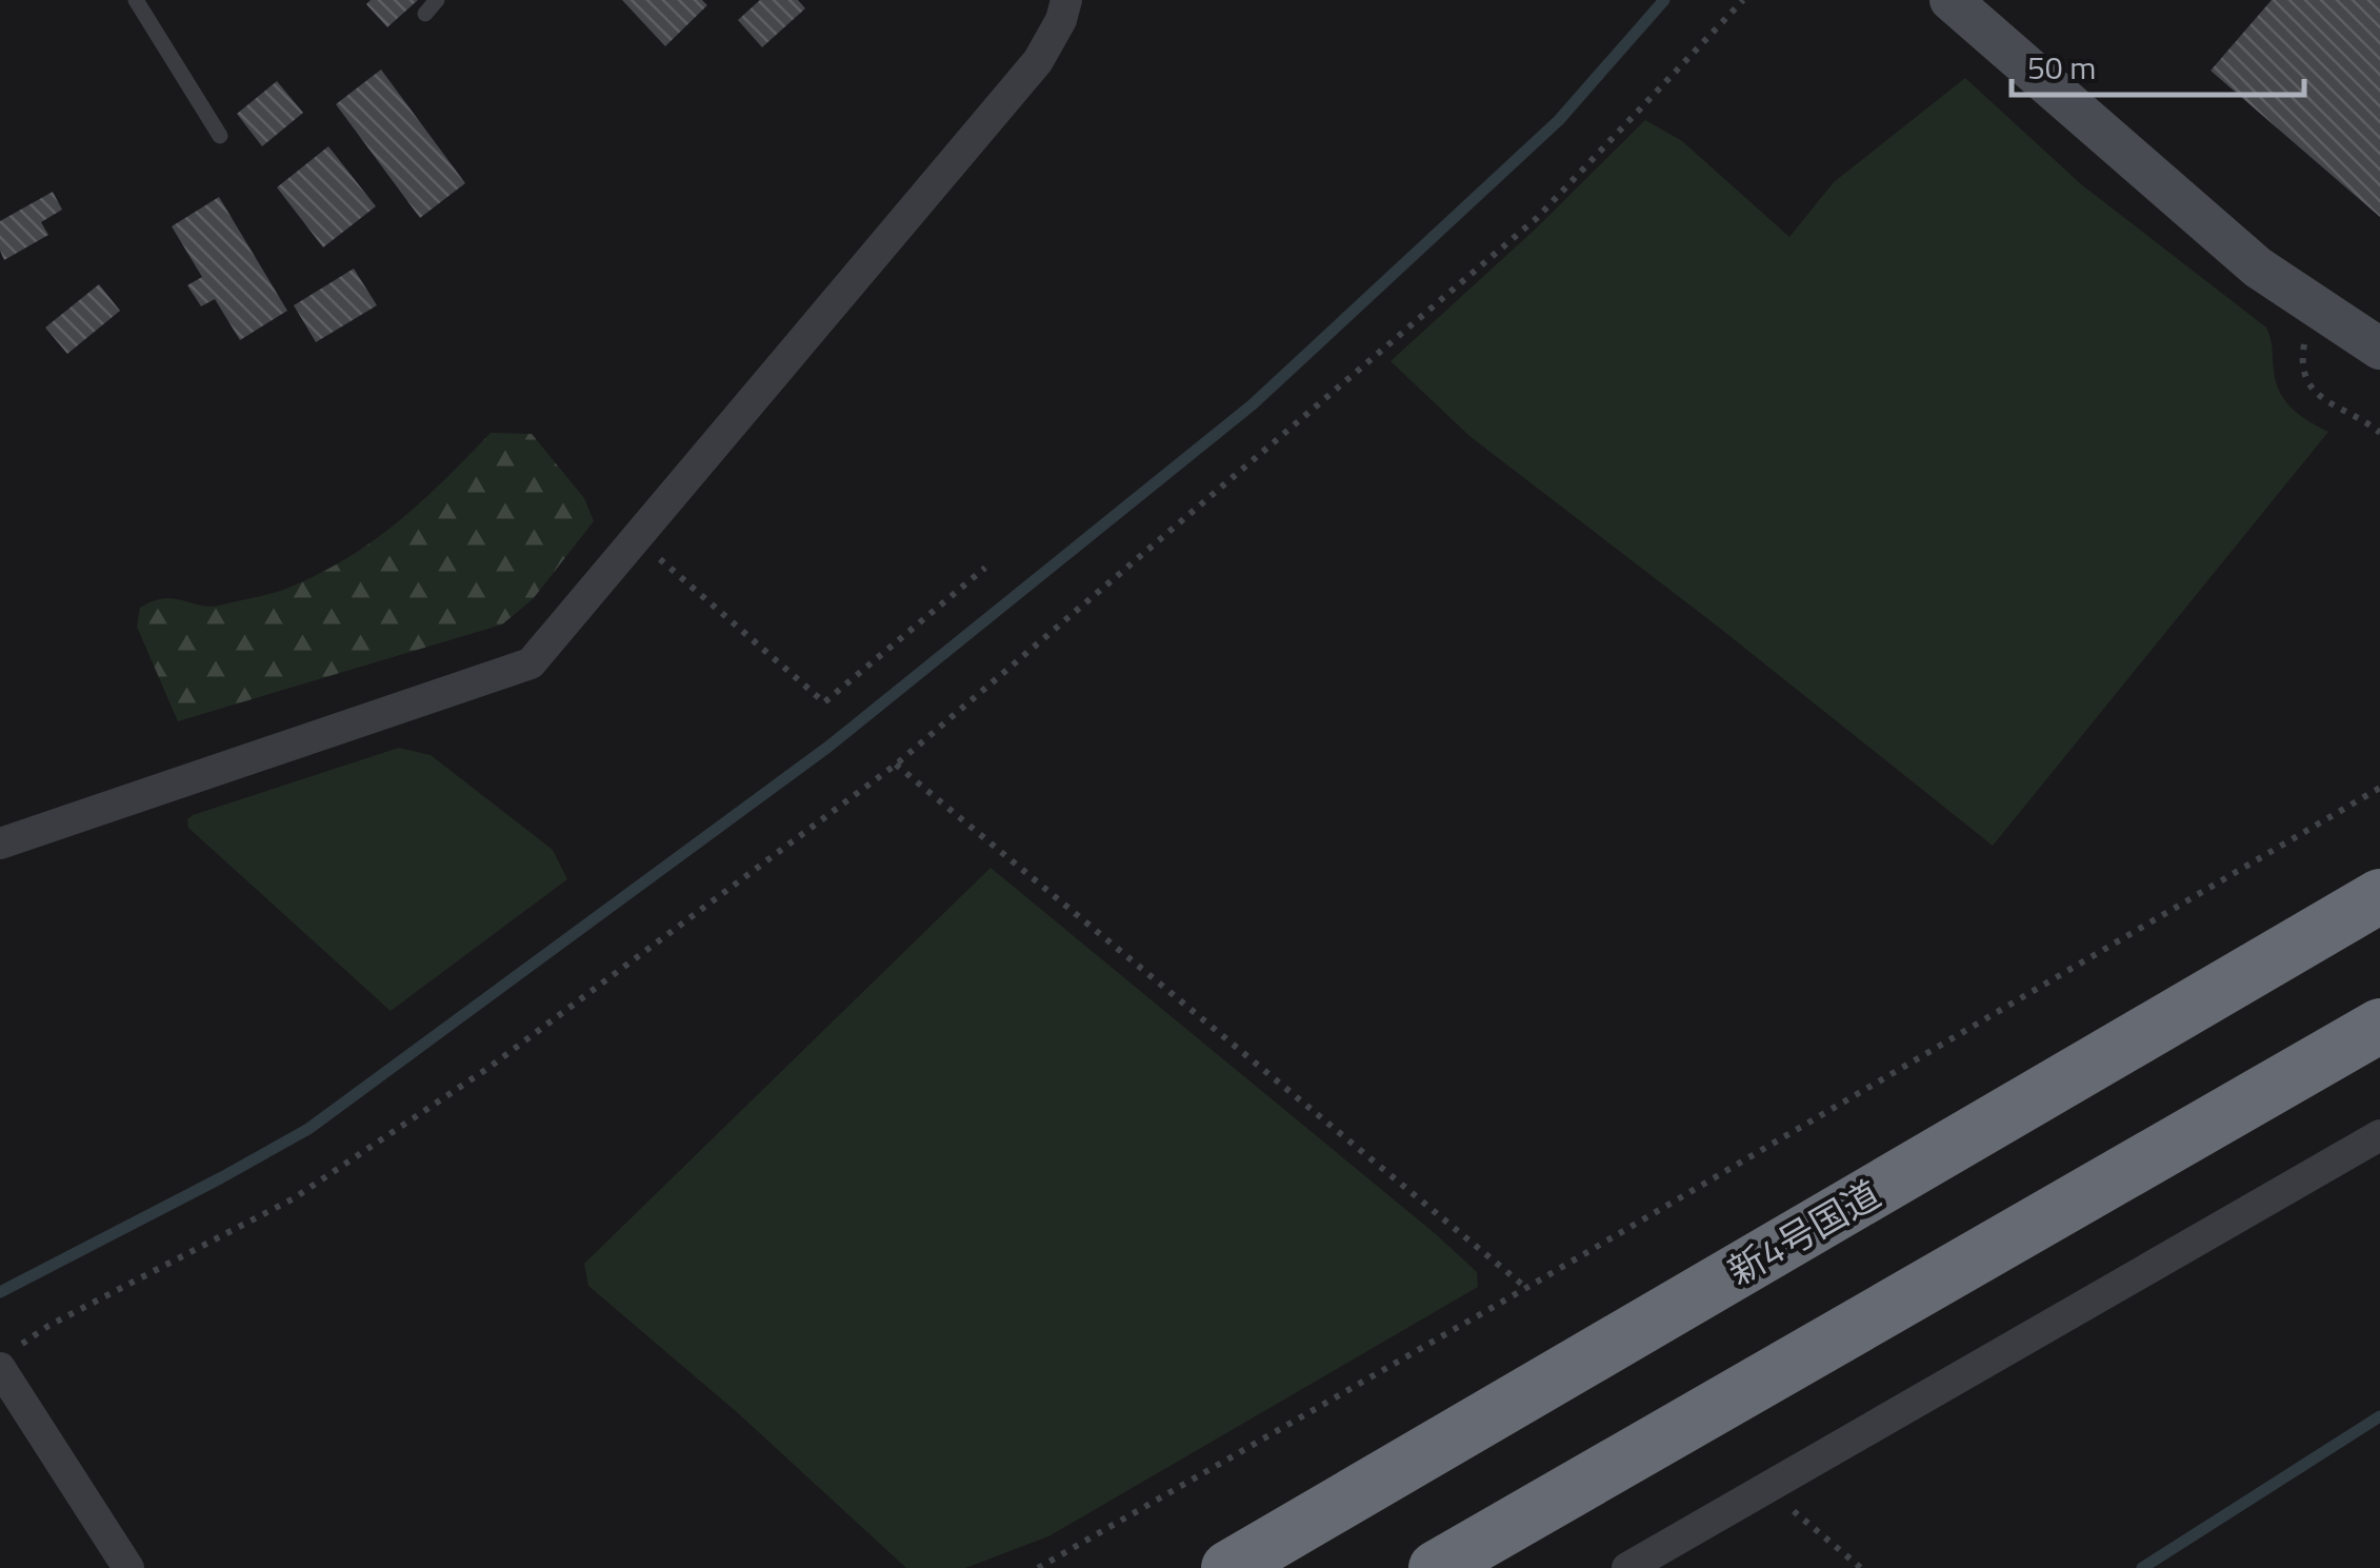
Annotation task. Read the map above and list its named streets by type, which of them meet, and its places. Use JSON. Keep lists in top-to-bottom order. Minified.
{"streets":{"highway":["新4号国道"]},"scale_bar":"50 m"}
